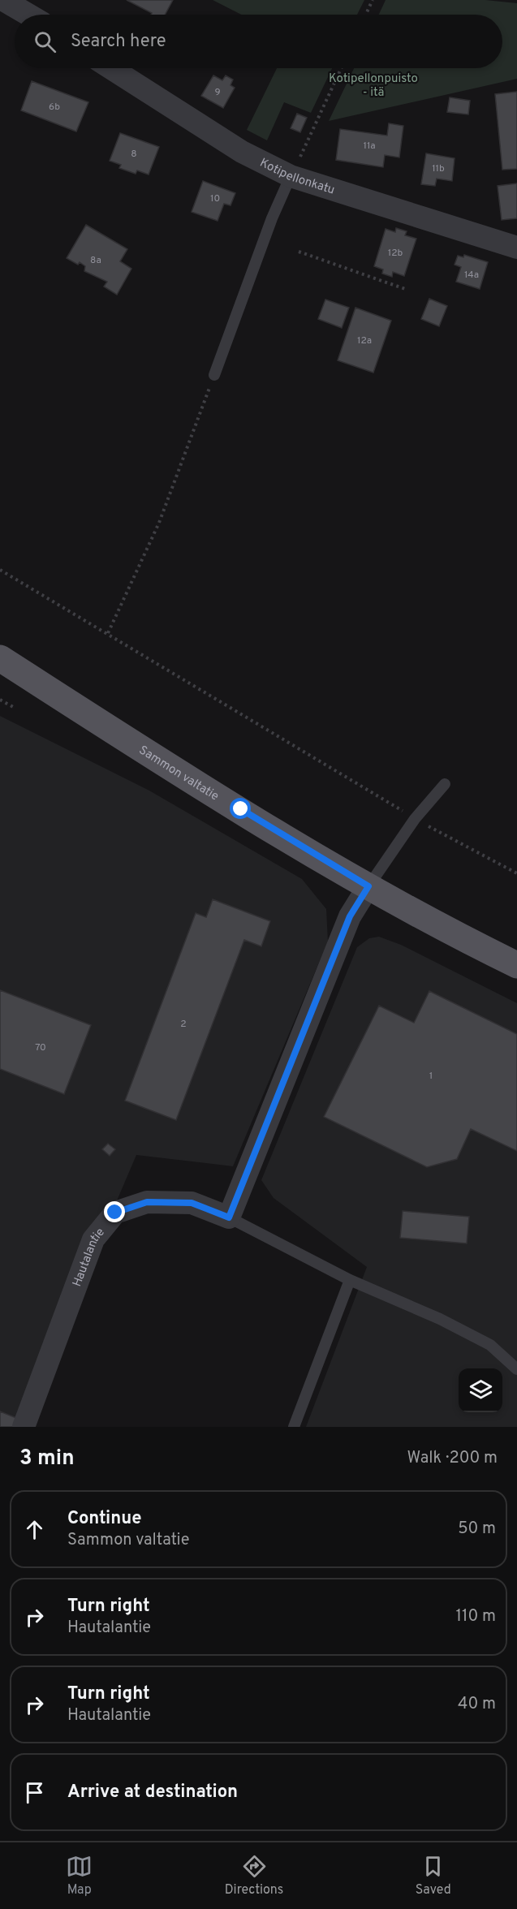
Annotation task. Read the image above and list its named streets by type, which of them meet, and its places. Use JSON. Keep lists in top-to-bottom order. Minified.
{"streets":{"main road":["Sammon valtatie"],"street":["Kotipellonkatu","Hautalantie"]},"parks":["Kotipellonpuisto - itä"],"house_numbers":["9","6b","11a","8","11b","10","12b","8a","14a","12a","2","70","1"],"page":{"search":"Search here","heading":["3 min","Walk · 200 m"],"list":[["Continue","Sammon valtatie","50 m"],["Turn right","Hautalantie","110 m"],["Turn right","Hautalantie","40 m"],"Arrive at destination"],"nav":["Map","Directions","Saved"]}}
